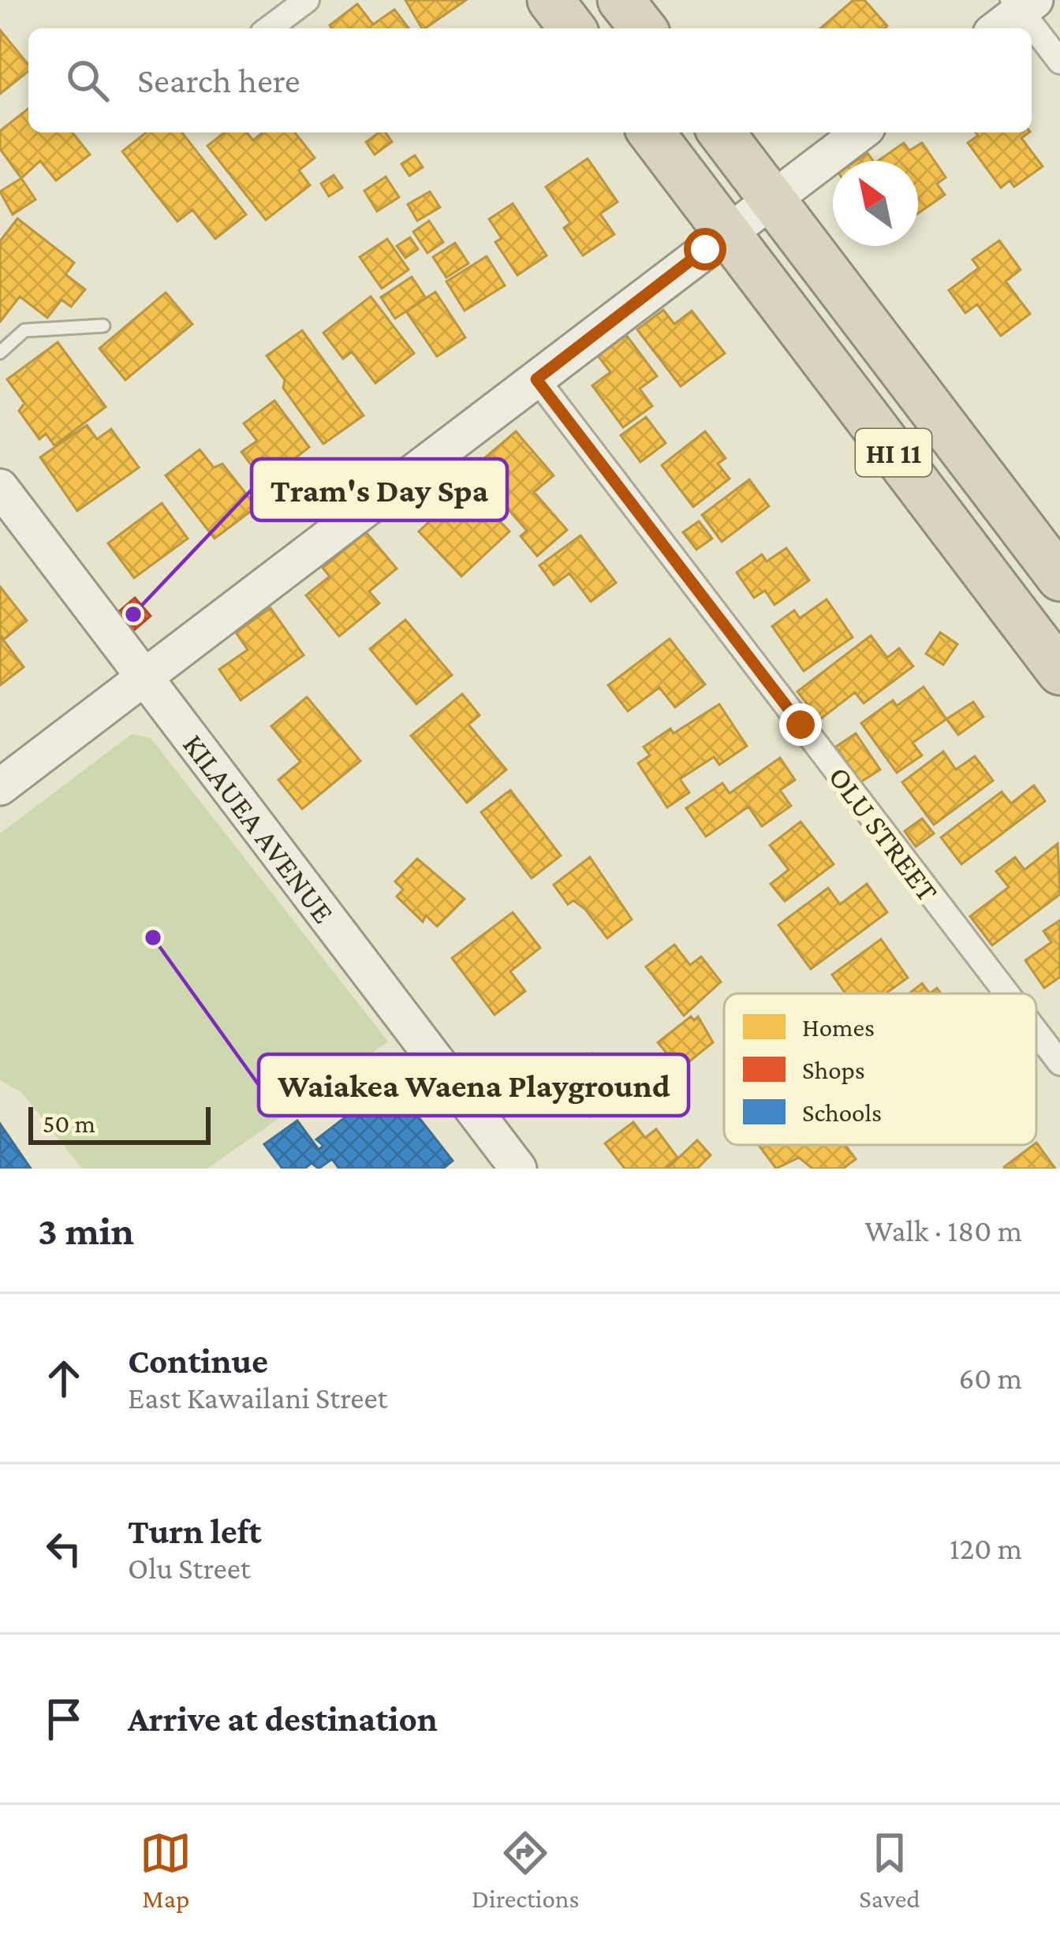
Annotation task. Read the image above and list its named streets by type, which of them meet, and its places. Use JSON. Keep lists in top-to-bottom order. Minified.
{"streets":{"highway":["HI 11"],"street":["KILAUEA AVENUE","OLU STREET"]},"places":["Tram's Day Spa","Waiakea Waena Playground"],"legend":["Homes","Shops","Schools"],"scale_bar":"50 m","north":"top left","page":{"search":"Search here","scale":"50 m","heading":["3 min","Walk · 180 m"],"list":[["Continue","East Kawailani Street","60 m"],["Turn left","Olu Street","120 m"],"Arrive at destination"],"nav":["Map","Directions","Saved"]}}
